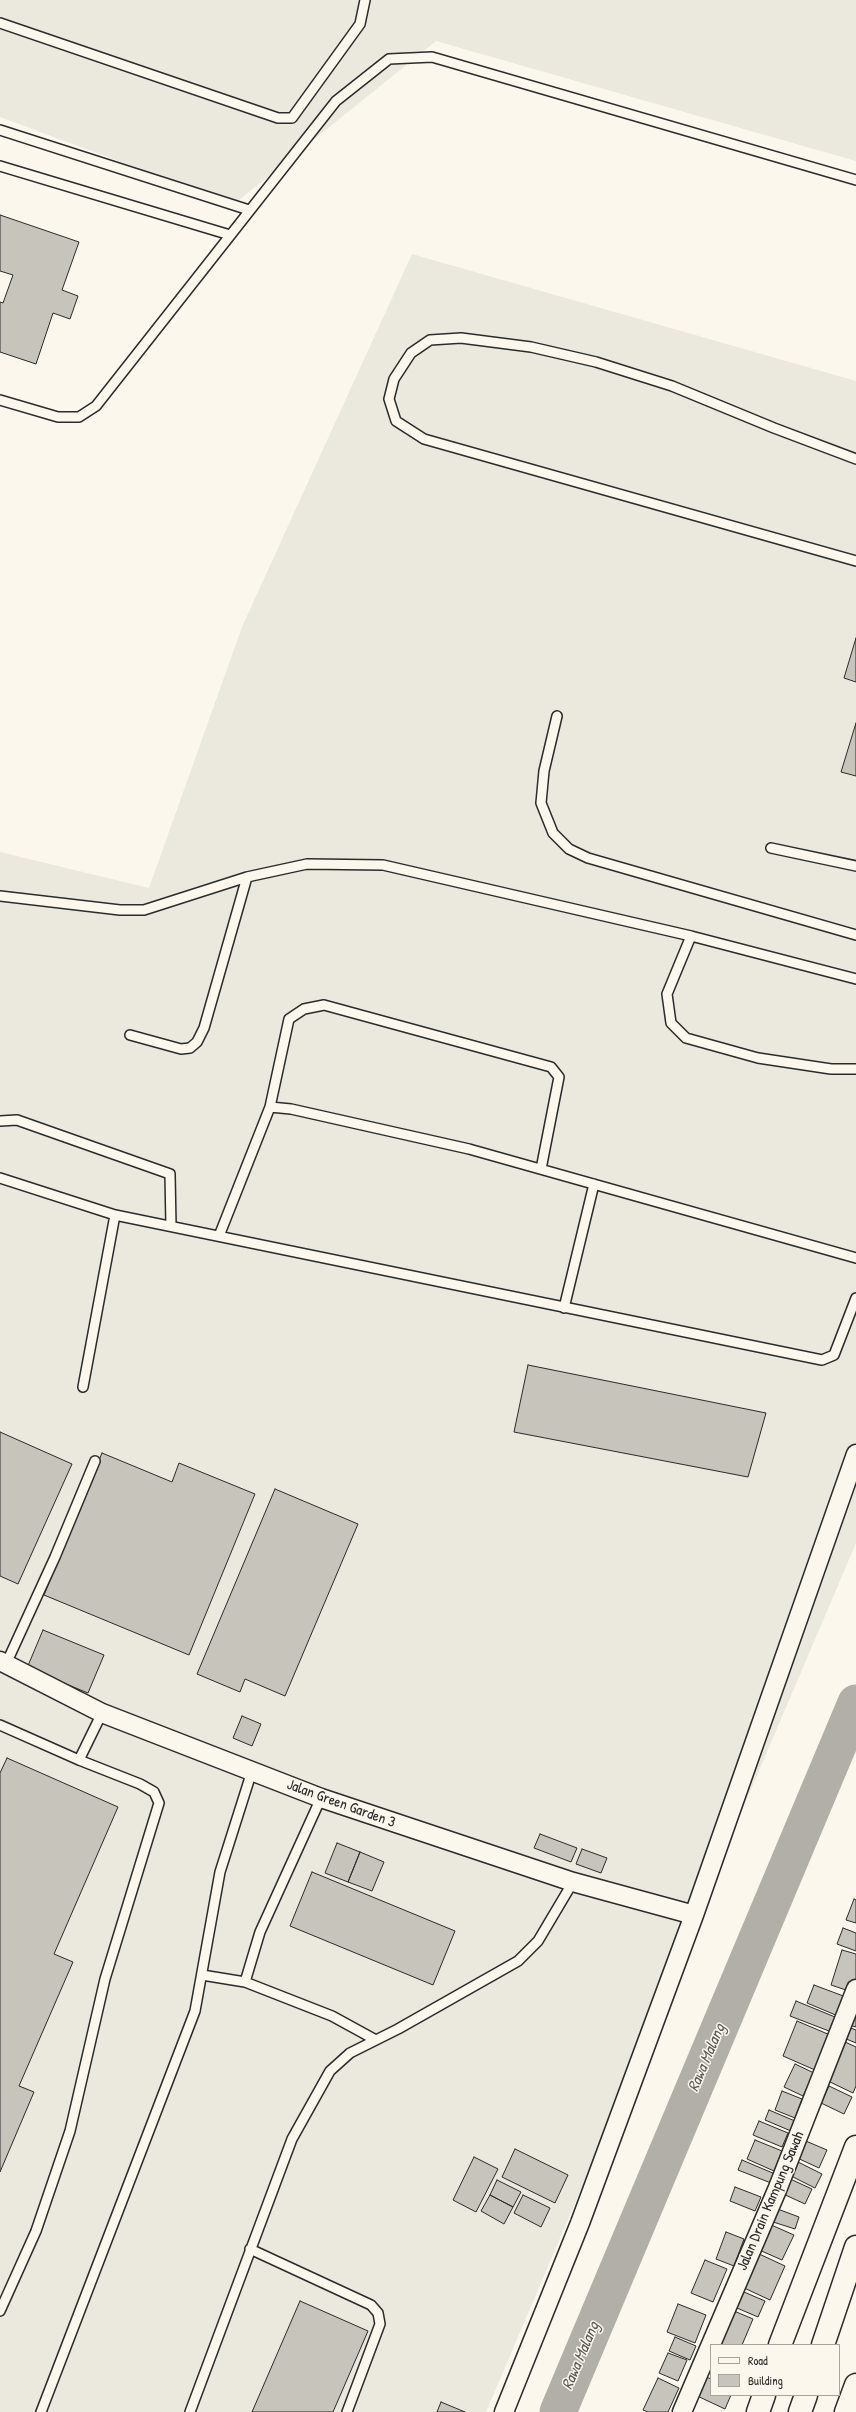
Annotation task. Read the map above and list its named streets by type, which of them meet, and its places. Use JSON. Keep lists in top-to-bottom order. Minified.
{"streets":{"street":["Jalan Green Garden 3","Jalan Drain Kampung Sawah"]},"water":["Rawa Malang"],"legend":["Road","Building"]}
